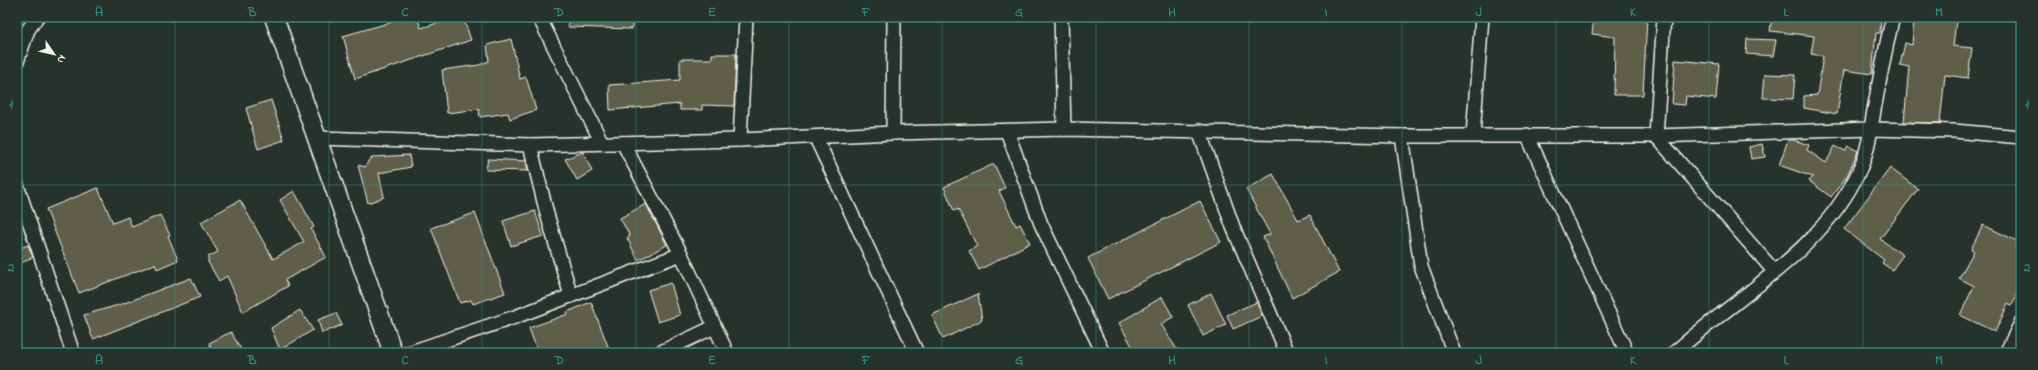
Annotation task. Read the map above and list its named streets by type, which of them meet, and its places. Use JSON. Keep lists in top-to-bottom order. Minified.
{"north":"bottom right","grid":{"columns":["A","B","C","D","E","F","G","H","I","J","K","L","M"],"rows":["1","2"]}}
